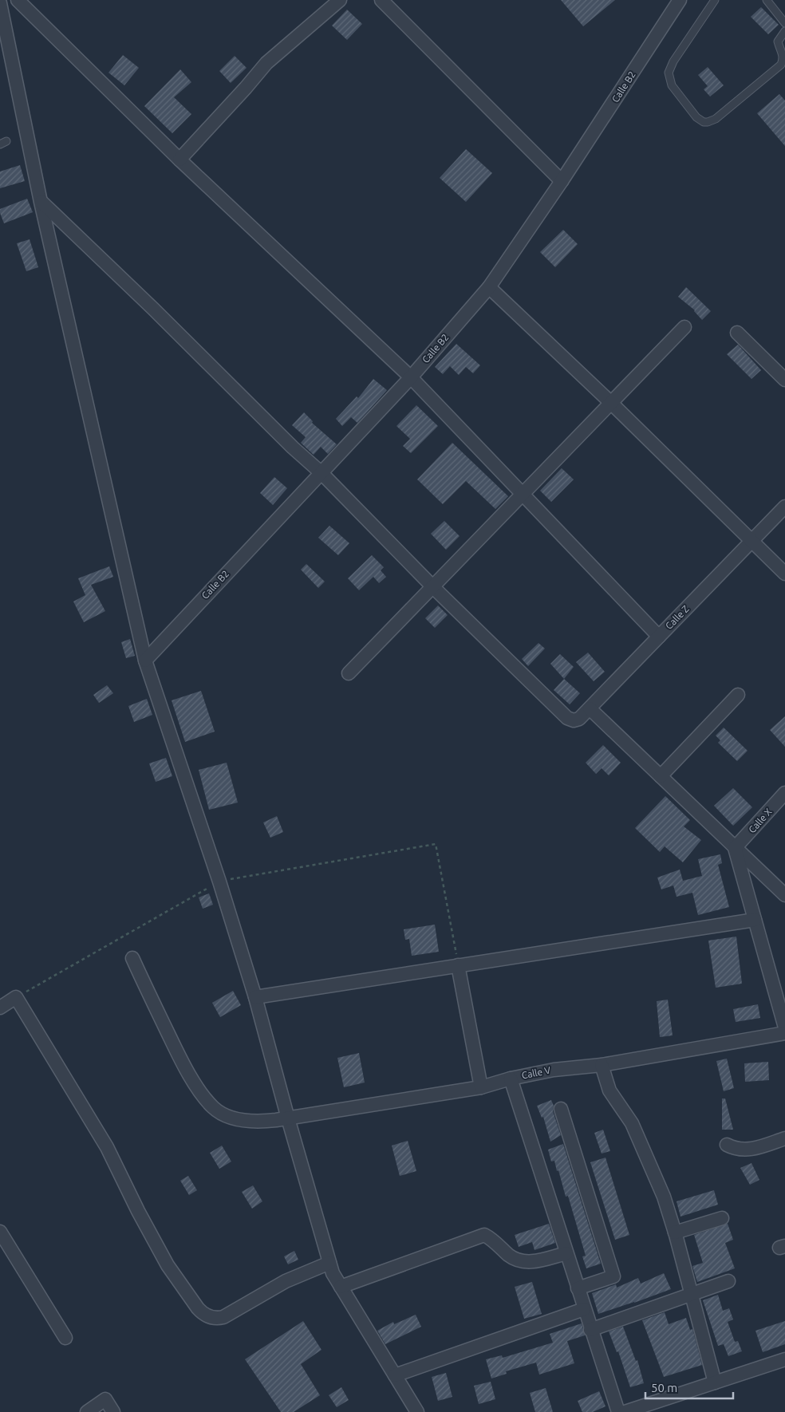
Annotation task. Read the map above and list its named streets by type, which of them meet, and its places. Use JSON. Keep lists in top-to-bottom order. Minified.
{"streets":{"street":["Calle B2","Calle Z","Calle X","Calle V"]},"scale_bar":"50 m"}
